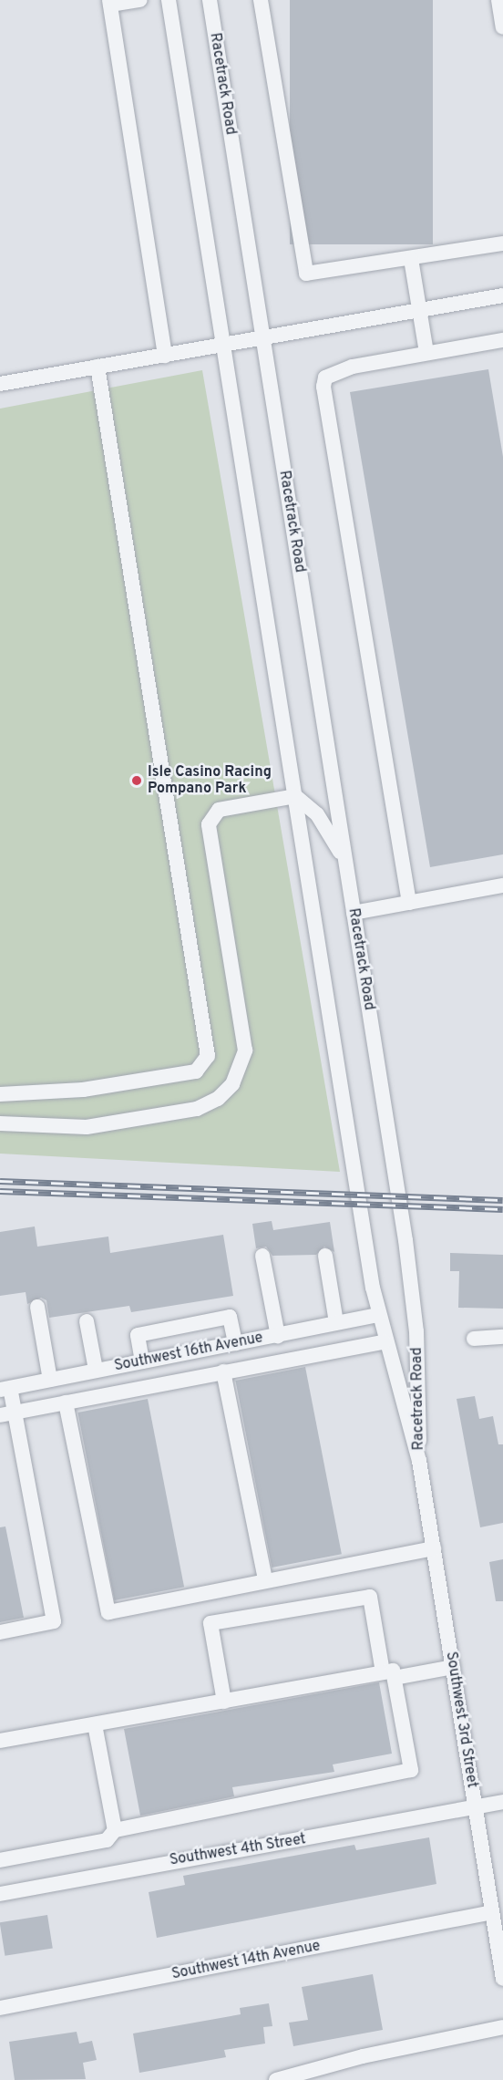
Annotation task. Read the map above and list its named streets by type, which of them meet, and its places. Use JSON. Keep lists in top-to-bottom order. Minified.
{"streets":{"street":["Racetrack Road","Southwest 16th Avenue","Southwest 3rd Street","Southwest 4th Street","Southwest 14th Avenue"]},"crossings":[["Racetrack Road","Southwest 16th Avenue"],["Racetrack Road","Southwest 3rd Street"],["Southwest 3rd Street","Southwest 4th Street"],["Southwest 3rd Street","Southwest 14th Avenue"]],"places":["Isle Casino Racing Pompano Park"]}
